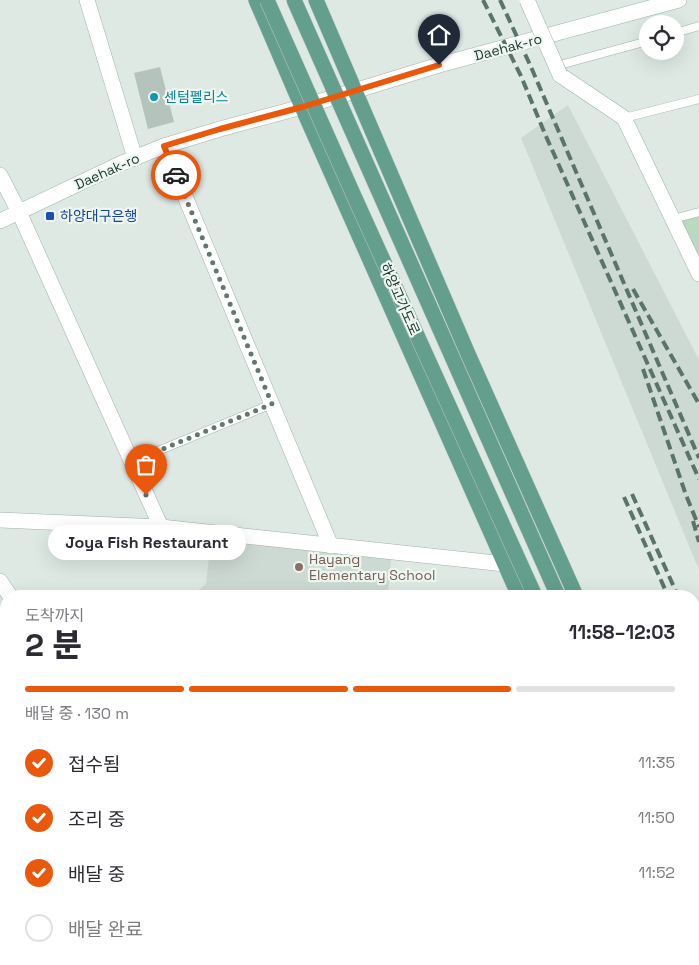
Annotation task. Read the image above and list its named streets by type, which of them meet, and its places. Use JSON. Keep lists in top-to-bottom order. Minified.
{"streets":{"main road":["하양고가도로"],"street":["Daehak-ro"]},"places":{"other":["센텀펠리스","Joya Fish Restaurant","Hayang Elementary School"],"transit":["하양대구은행"]},"page":{"bubble":"Joya Fish Restaurant","heading":["2 분","도착까지","11:58–12:03"],"bar":"배달 중 · 130 m","list":[["접수됨","11:35"],["조리 중","11:50"],["배달 중","11:52"],"배달 완료"]}}
